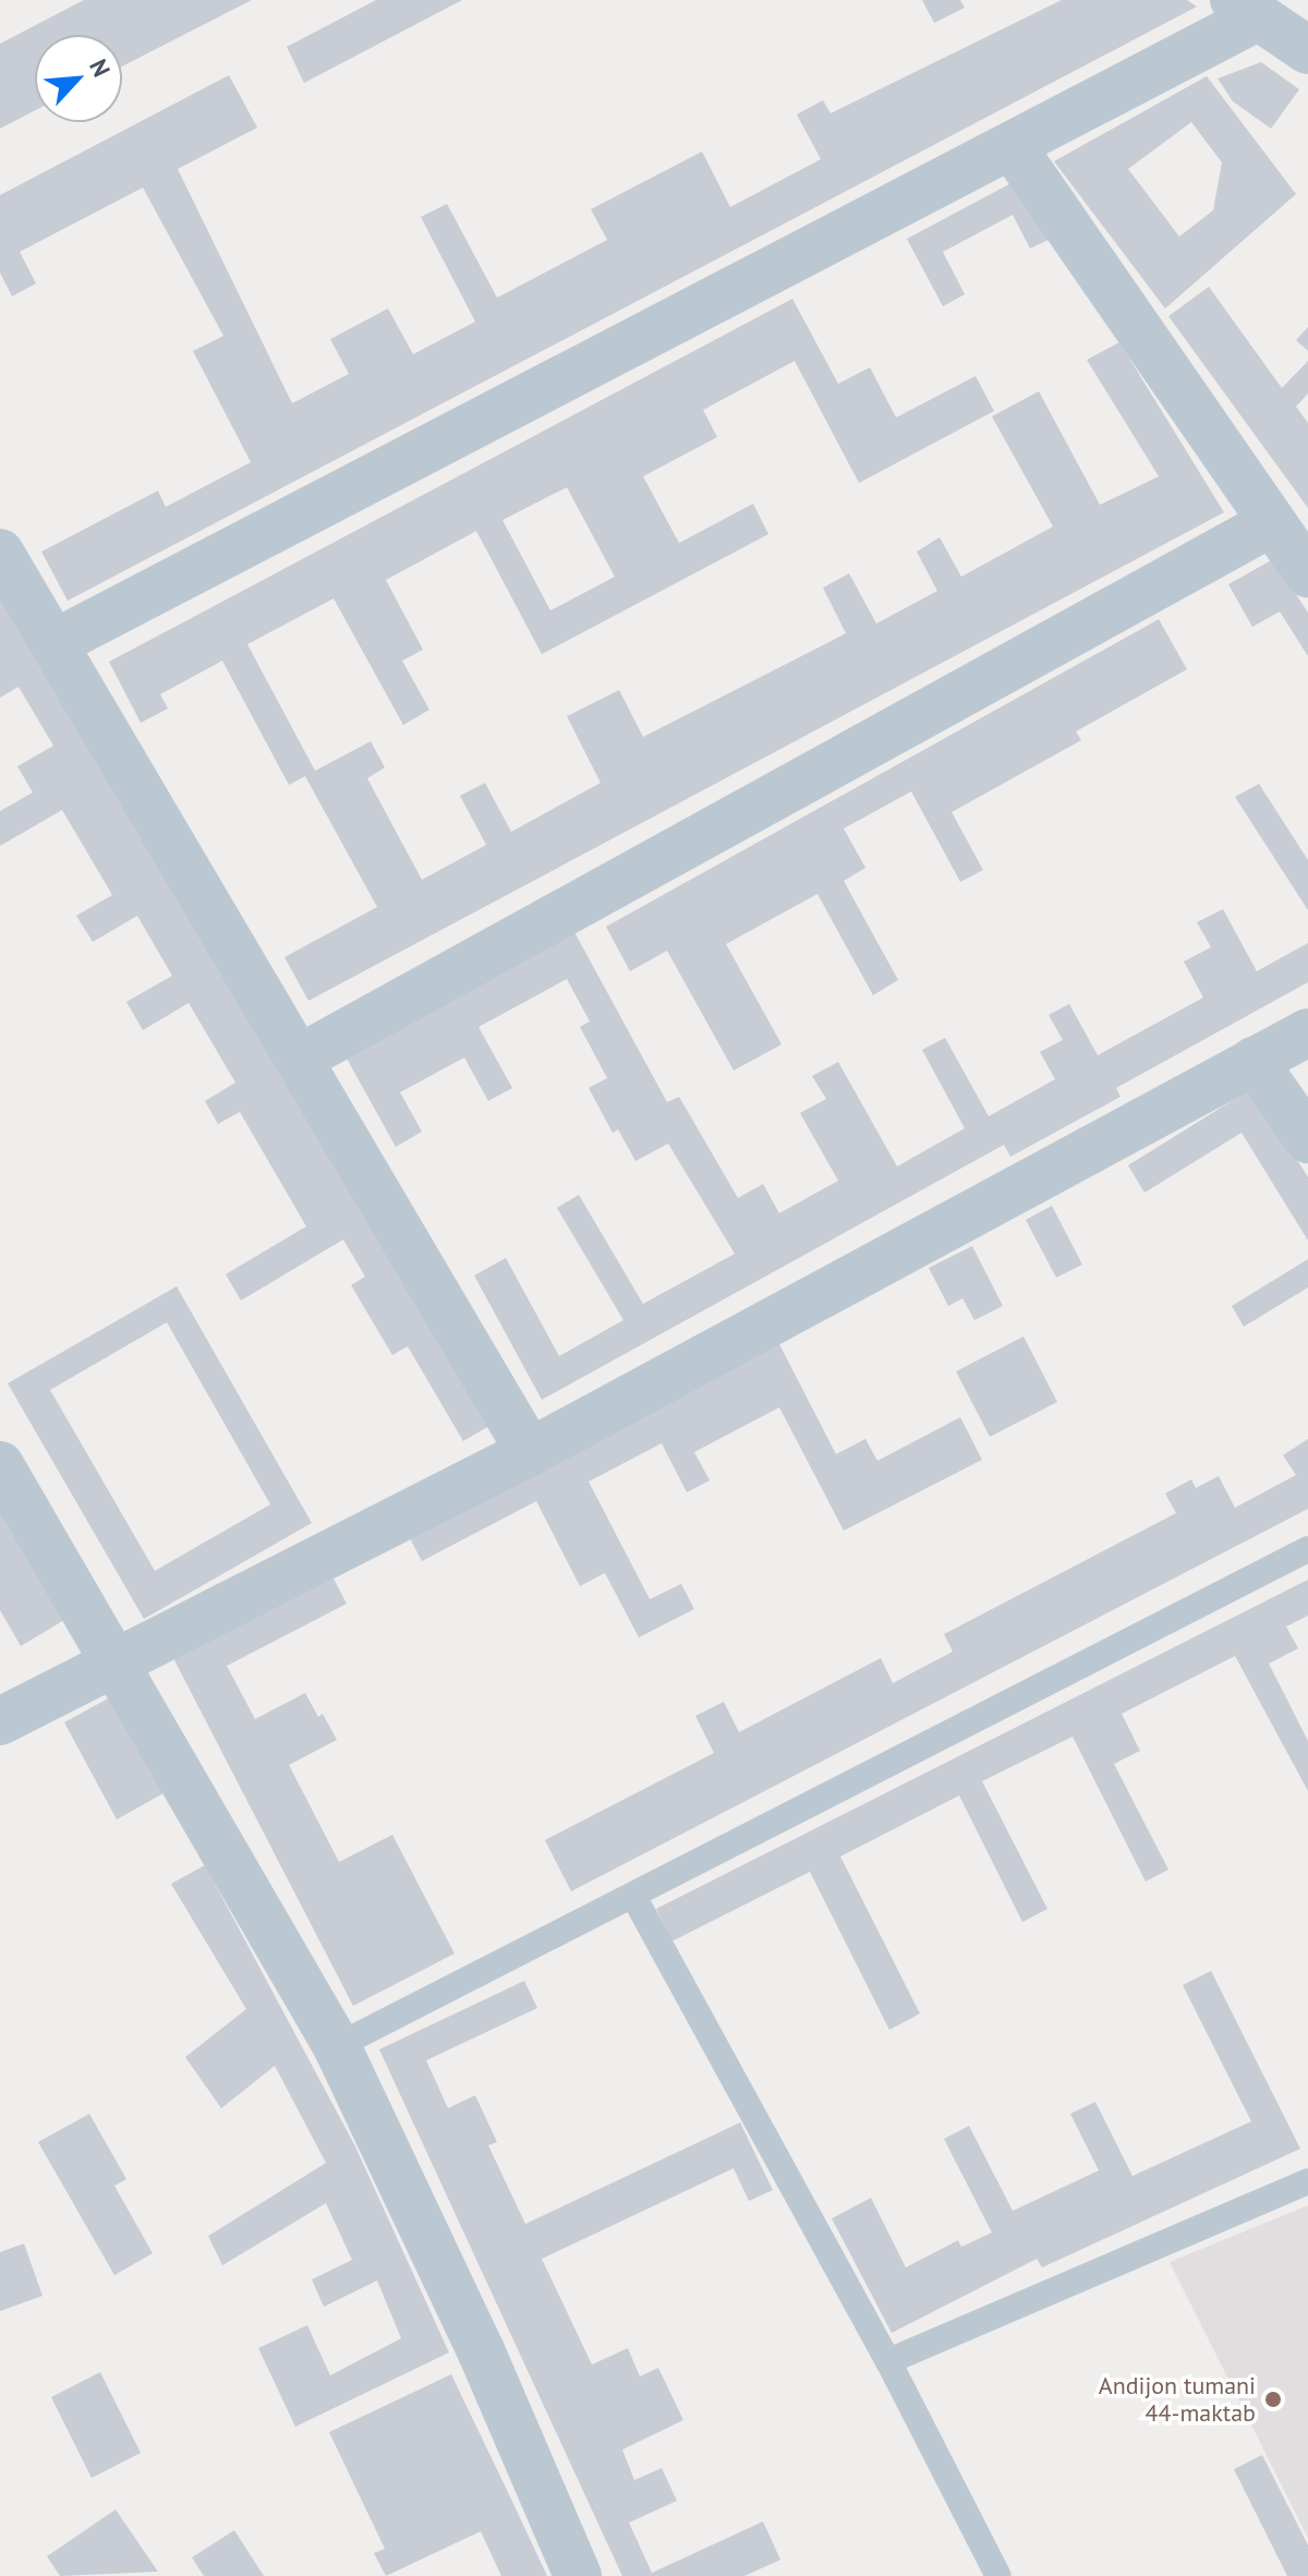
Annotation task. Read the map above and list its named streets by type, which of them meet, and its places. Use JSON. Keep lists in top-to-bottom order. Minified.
{"places":["Andijon tumani 44-maktab"],"north":"top right"}
